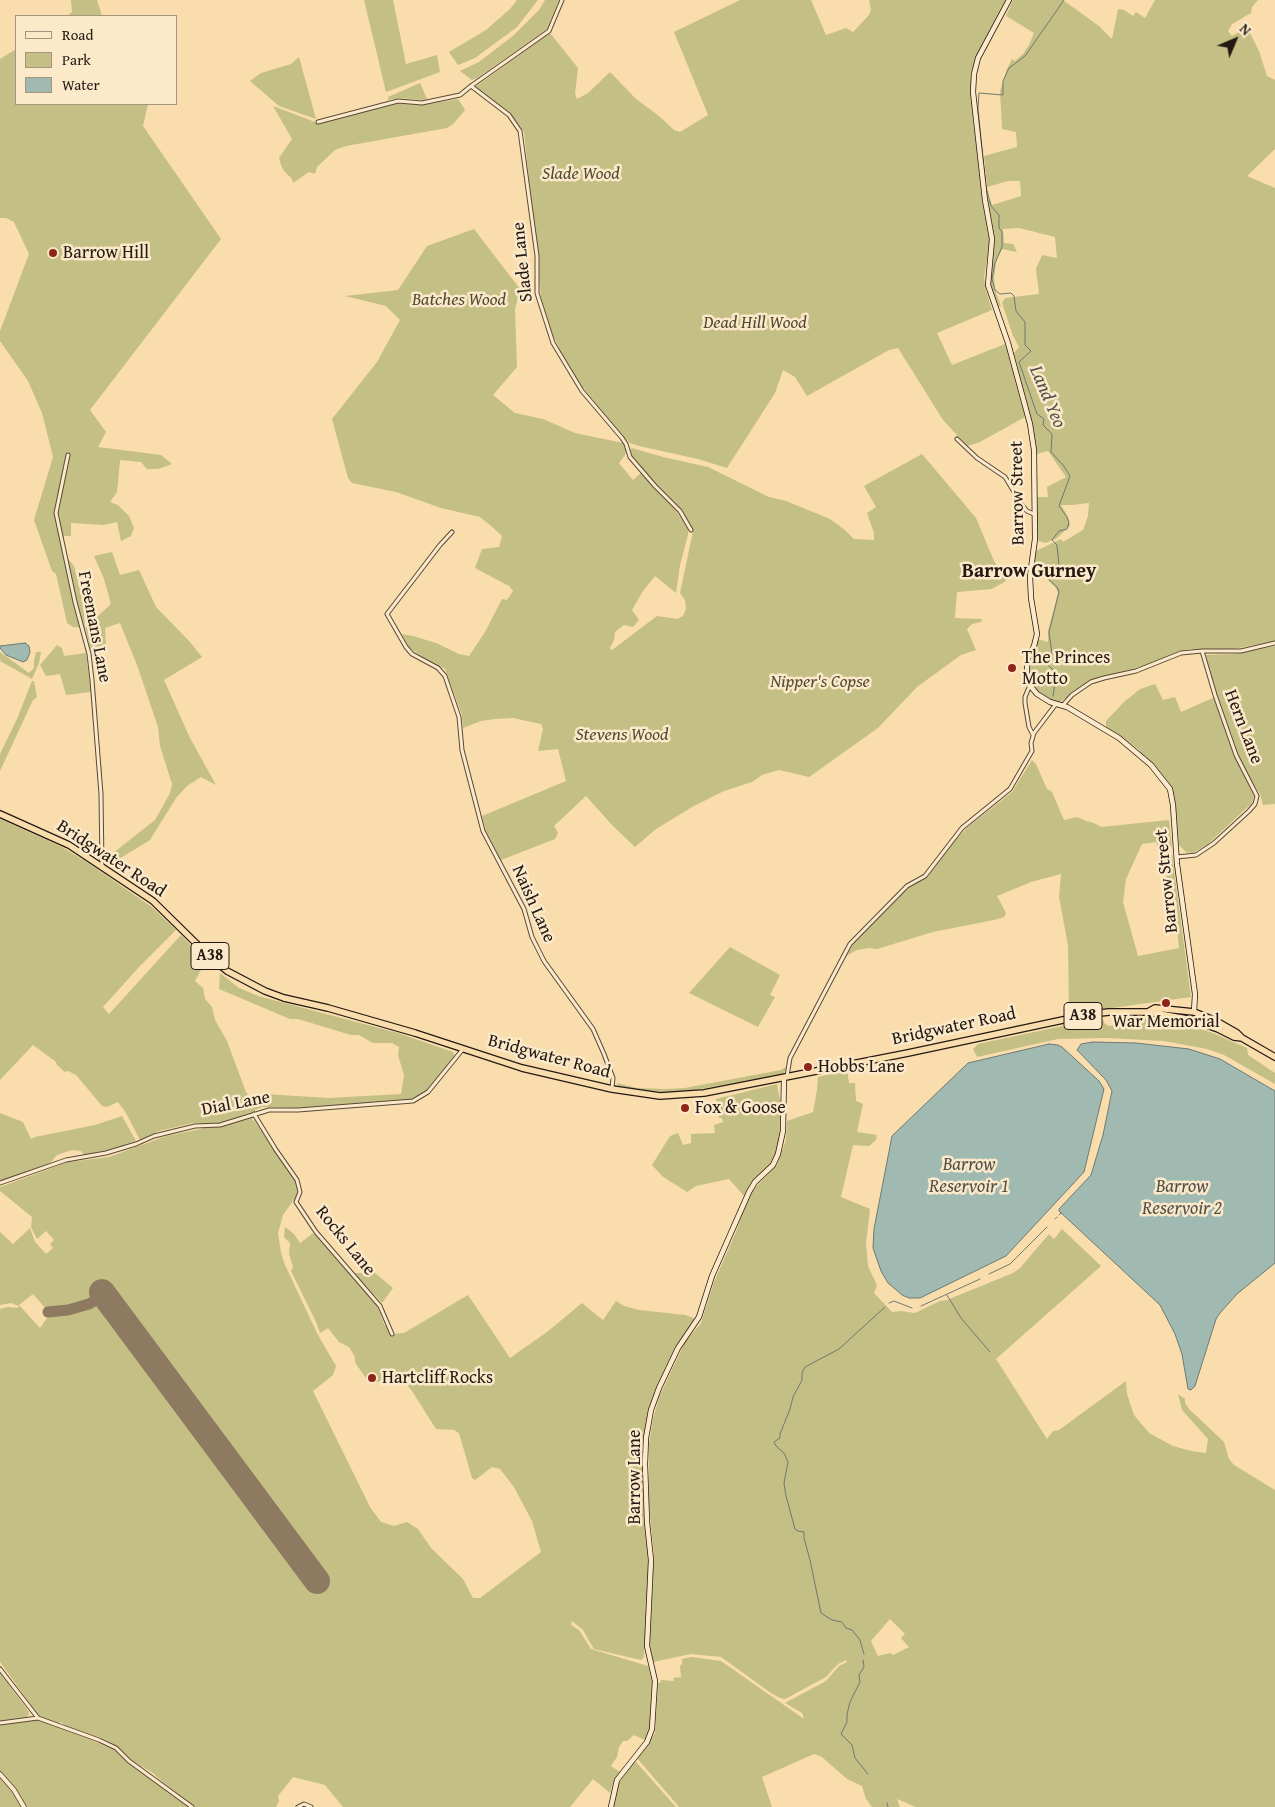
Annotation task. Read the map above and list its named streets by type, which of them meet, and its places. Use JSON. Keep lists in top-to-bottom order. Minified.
{"streets":{"highway":["Bridgwater Road","A38"],"main road":["Barrow Street","Barrow Lane"],"street":["Slade Lane","Freemans Lane","Hern Lane","Naish Lane","Dial Lane","Rocks Lane"]},"crossings":[["Barrow Street","Hern Lane"],["Barrow Street","Bridgwater Road"],["Freemans Lane","Bridgwater Road"],["Bridgwater Road","Naish Lane"],["Bridgwater Road","Dial Lane"],["Bridgwater Road","Barrow Lane"],["Dial Lane","Rocks Lane"]],"districts":["Barrow Gurney"],"water":["Land Yeo","Barrow Reservoir 1","Barrow Reservoir 2"],"parks":["Slade Wood","Batches Wood","Dead Hill Wood","Nipper's Copse","Stevens Wood"],"places":["Barrow Hill","The Princes Motto","War Memorial","Hobbs Lane","Fox & Goose","Hartcliff Rocks"],"legend":["Road","Park","Water"],"north":"top right"}
